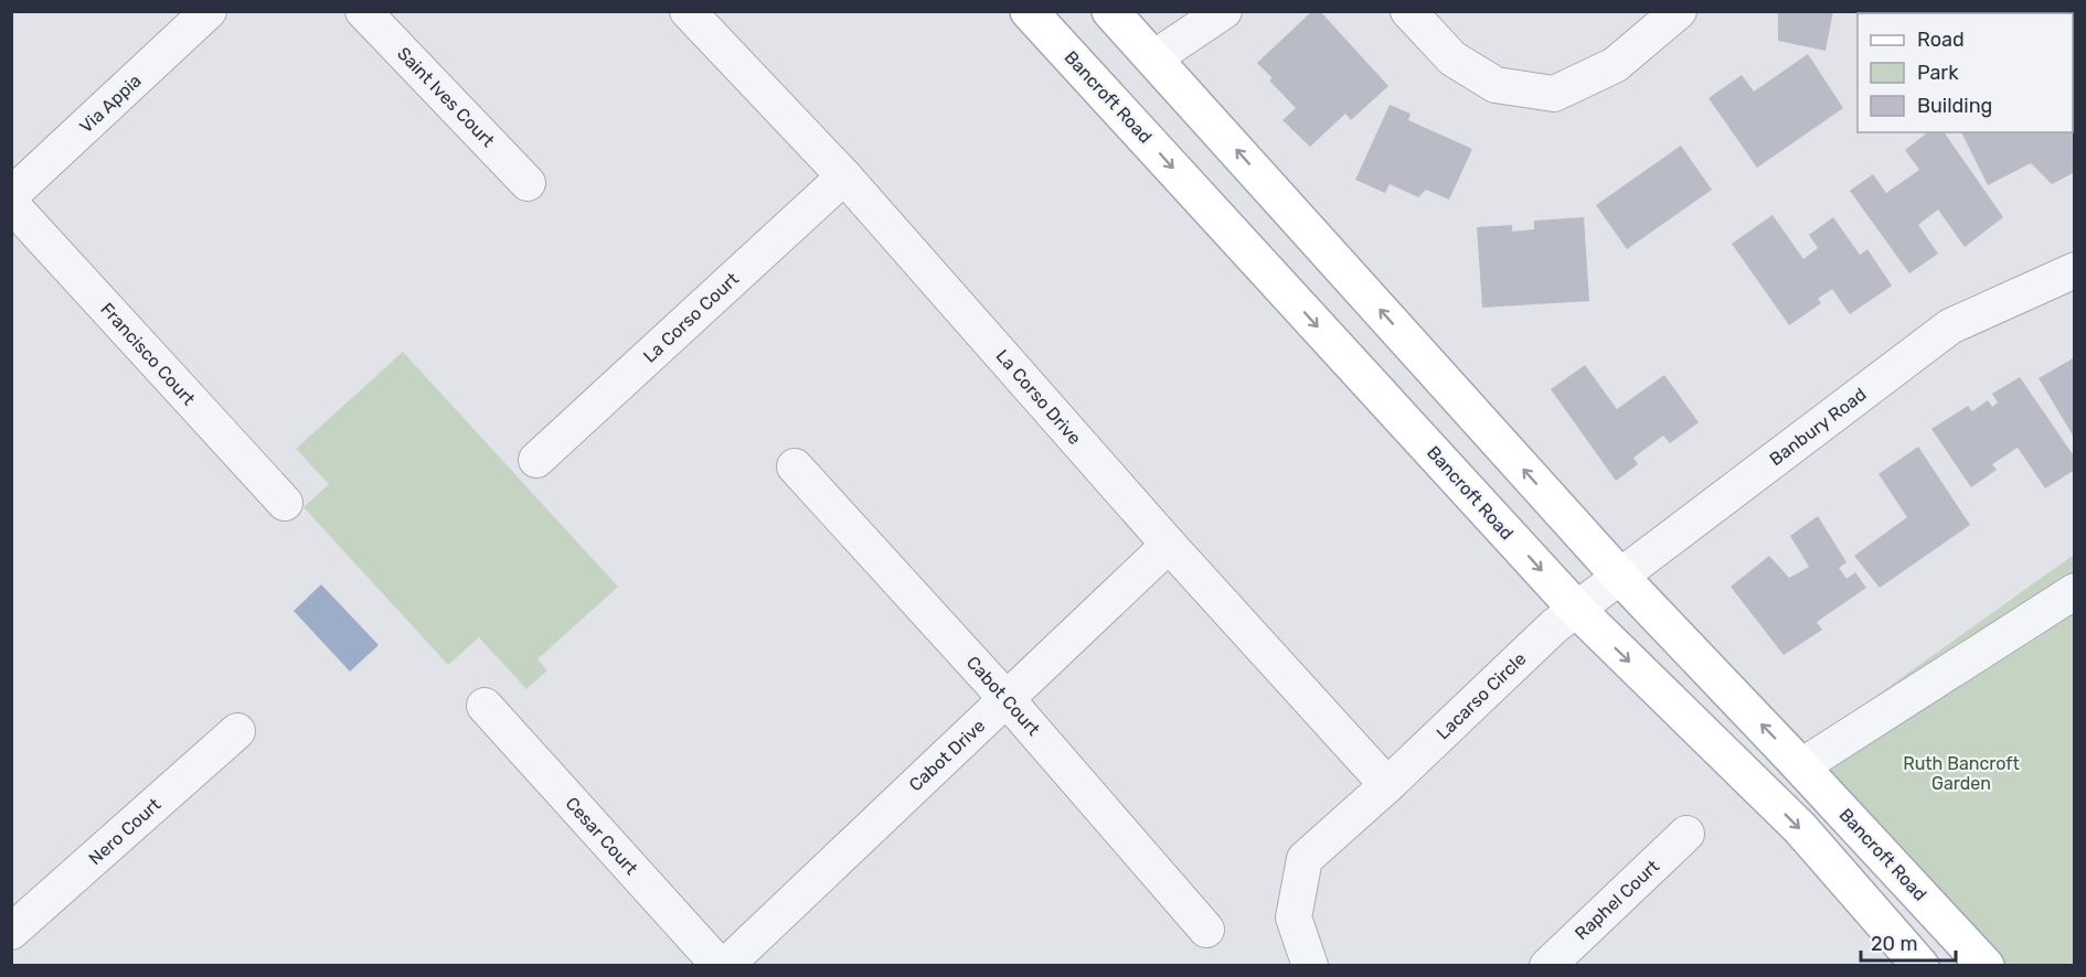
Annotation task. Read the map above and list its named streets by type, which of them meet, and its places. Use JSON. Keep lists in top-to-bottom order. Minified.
{"streets":{"main road":["Bancroft Road"],"street":["Saint Ives Court","Via Appia","La Corso Court","Francisco Court","La Corso Drive","Banbury Road","Cabot Court","Lacarso Circle","Cabot Drive","Nero Court","Cesar Court","Raphel Court"]},"crossings":[["Bancroft Road","Banbury Road"],["Bancroft Road","Lacarso Circle"],["La Corso Court","La Corso Drive"],["La Corso Drive","Lacarso Circle"],["La Corso Drive","Cabot Drive"],["Banbury Road","Lacarso Circle"],["Cabot Court","Cabot Drive"]],"parks":["Ruth Bancroft Garden"],"legend":["Road","Park","Building"],"scale_bar":"20 m"}
